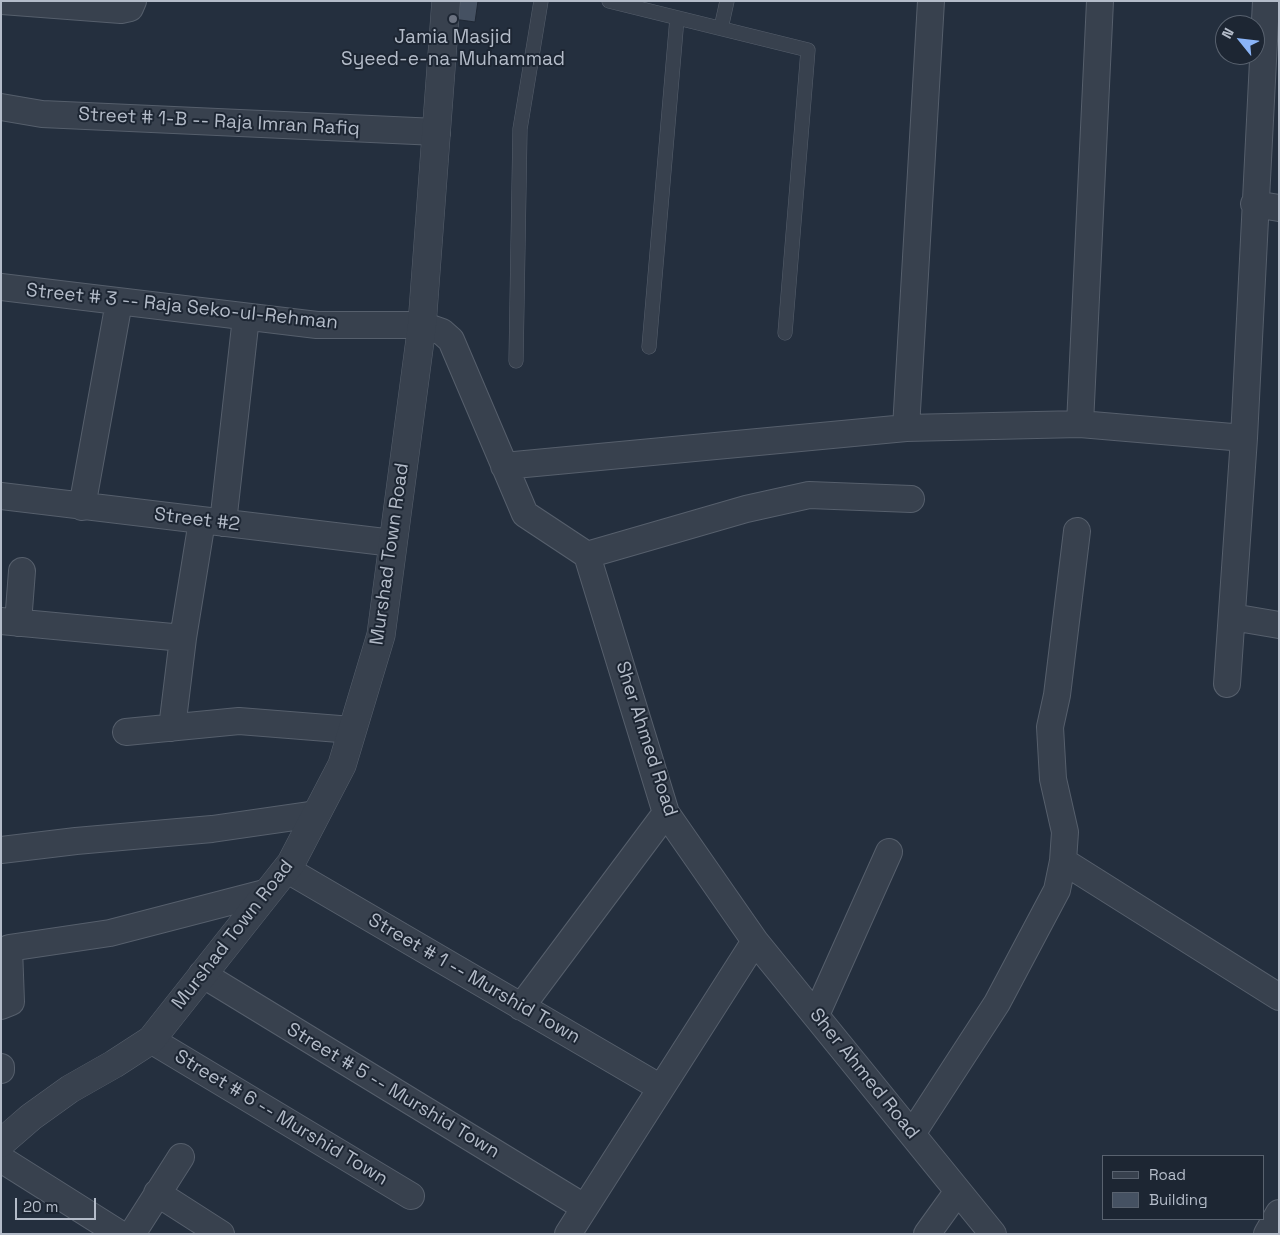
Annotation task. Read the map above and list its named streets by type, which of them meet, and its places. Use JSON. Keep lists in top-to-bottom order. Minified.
{"streets":{"street":["Street # 1-B -- Raja Imran Rafiq","Street # 3 -- Raja Seko-ul-Rehman","Street #2","Murshad Town Road","Sher Ahmed Road","Street # 1 -- Murshid Town","Street # 5 -- Murshid Town","Street # 6 -- Murshid Town"]},"crossings":[["Street # 1-B -- Raja Imran Rafiq","Murshad Town Road"],["Street # 3 -- Raja Seko-ul-Rehman","Murshad Town Road"],["Street #2","Murshad Town Road"],["Murshad Town Road","Street # 1 -- Murshid Town"],["Murshad Town Road","Street # 5 -- Murshid Town"],["Murshad Town Road","Street # 6 -- Murshid Town"]],"places":["Jamia Masjid Syeed-e-na-Muhammad"],"legend":["Road","Building"],"scale_bar":"20 m","north":"top left"}
